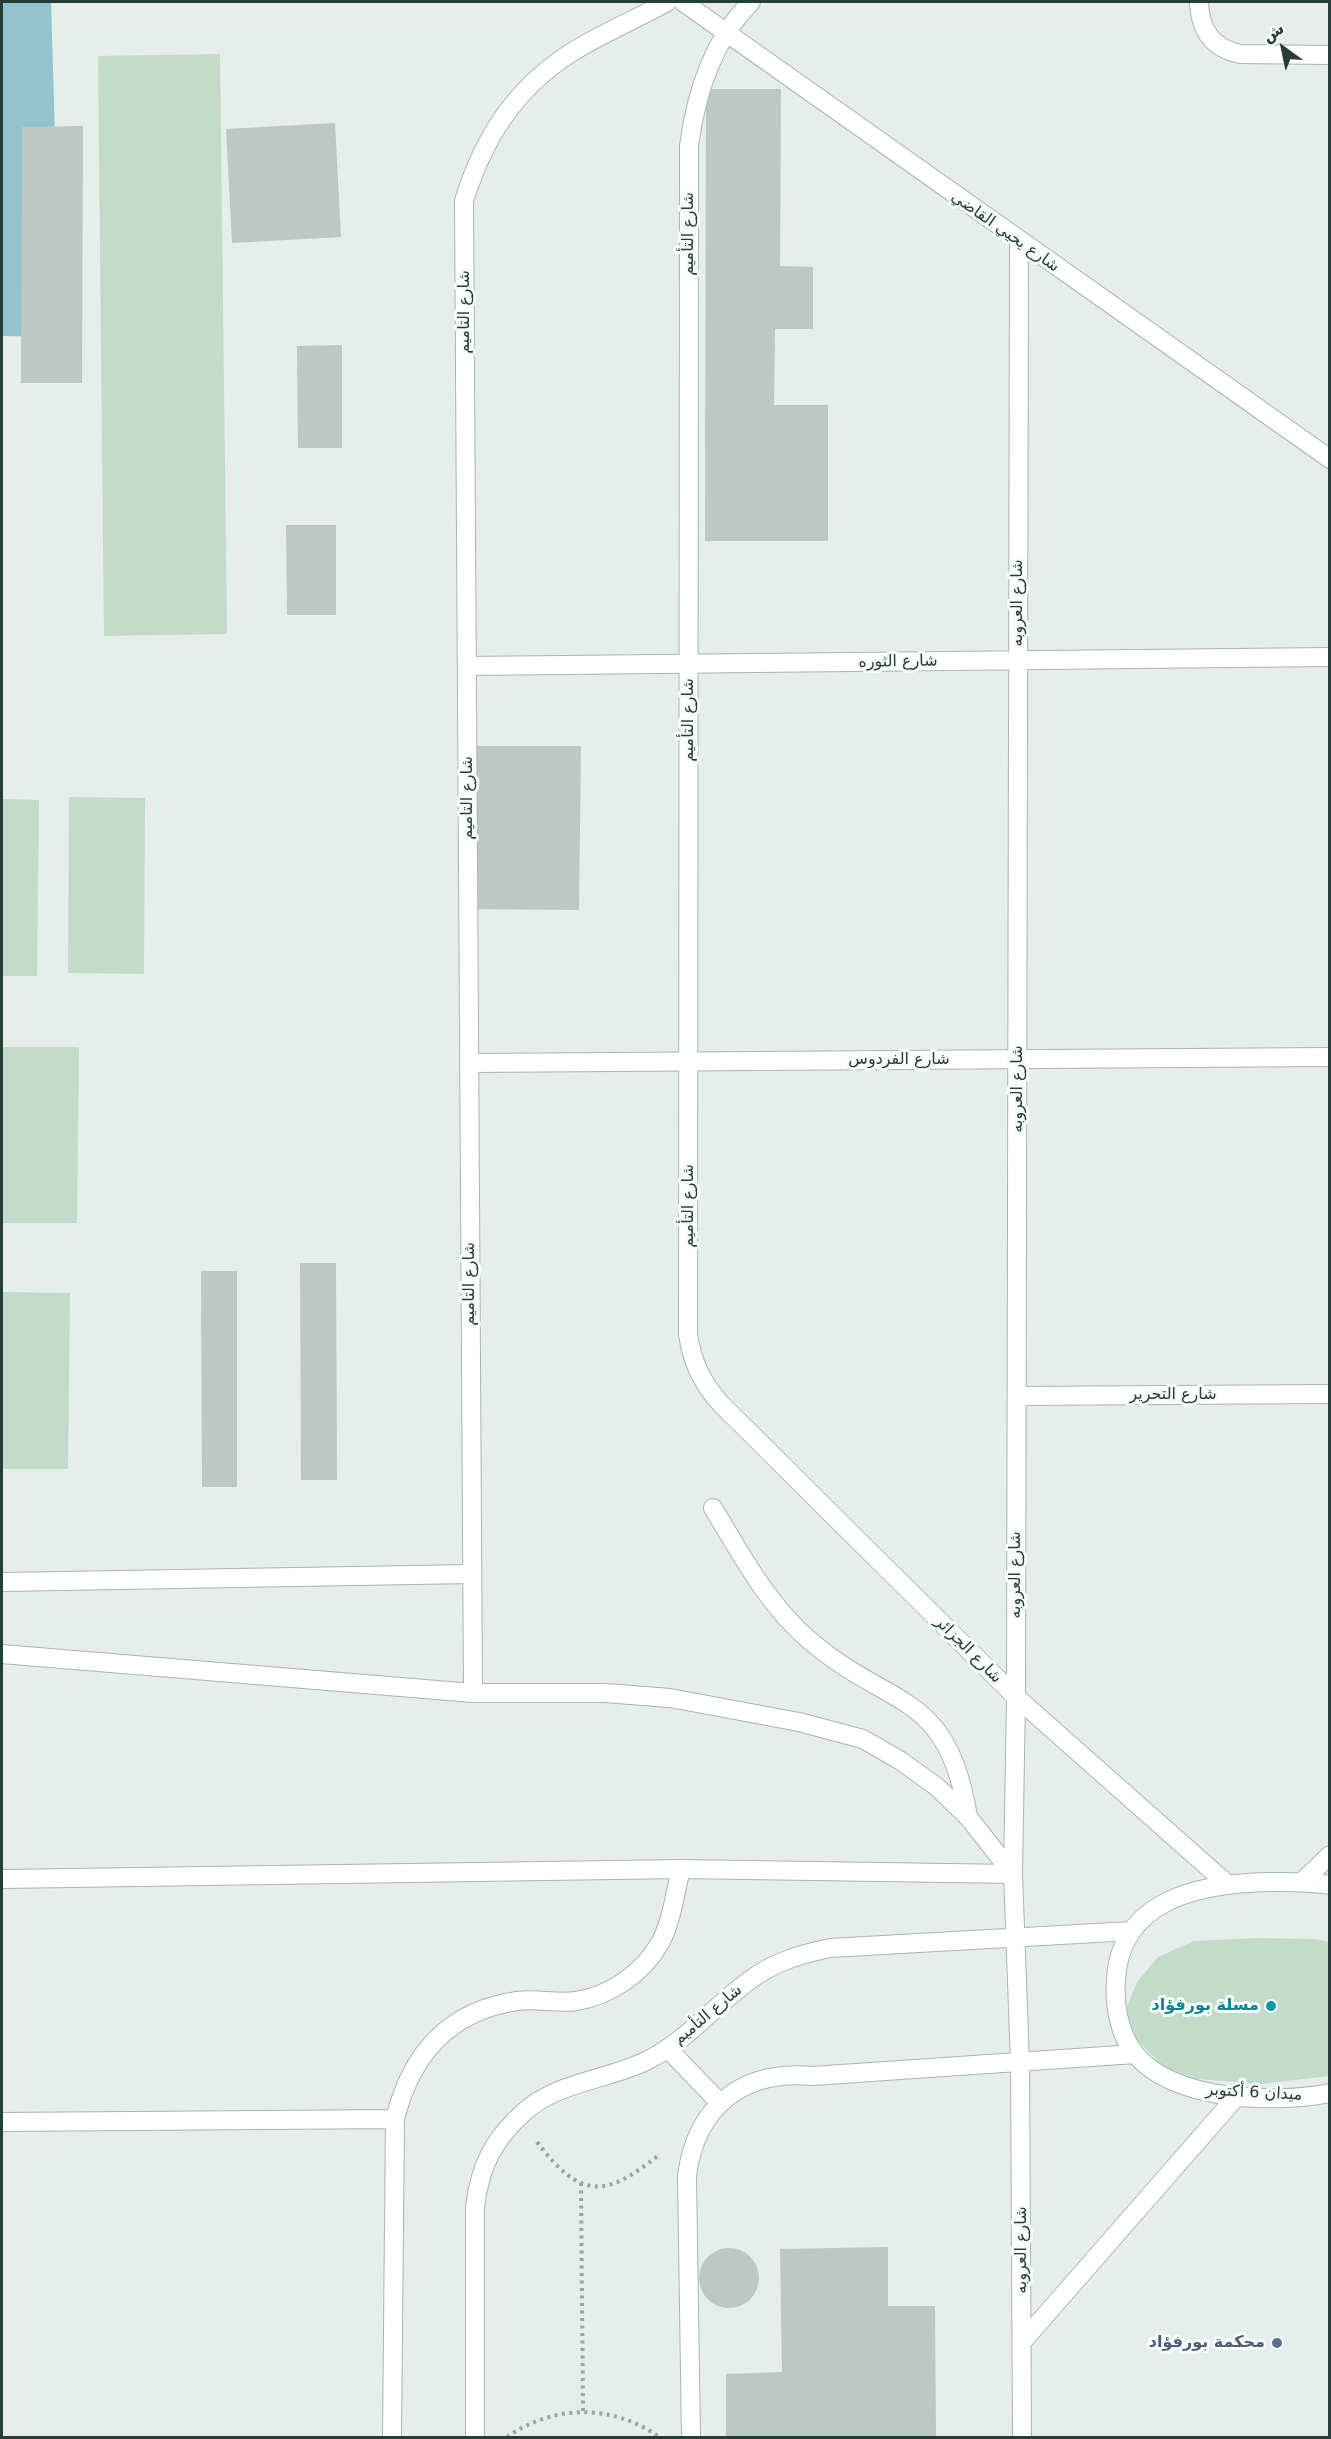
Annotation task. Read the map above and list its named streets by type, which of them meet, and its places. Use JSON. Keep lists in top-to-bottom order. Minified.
{"streets":{"street":["شارع يحيي القاضي","شارع التأميم","شارع التاميم","شارع العروبه","شارع الثوره","شارع الفردوس","شارع التحرير","شارع الجزائر","ميدان 6 أكتوبر"]},"crossings":[["شارع يحيي القاضي","شارع التأميم"],["شارع يحيي القاضي","شارع العروبه"],["شارع التأميم","شارع العروبه"],["شارع التأميم","شارع الثوره"],["شارع التأميم","شارع الفردوس"],["شارع التأميم","شارع الجزائر"],["شارع التأميم","ميدان 6 أكتوبر"],["شارع التاميم","شارع الثوره"],["شارع التاميم","شارع الفردوس"],["شارع العروبه","شارع الثوره"],["شارع العروبه","شارع الفردوس"],["شارع العروبه","شارع التحرير"],["شارع العروبه","شارع الجزائر"],["شارع الجزائر","ميدان 6 أكتوبر"]],"places":["مسلة بورفؤاد","محكمة بورفؤاد"],"north":"top left"}
